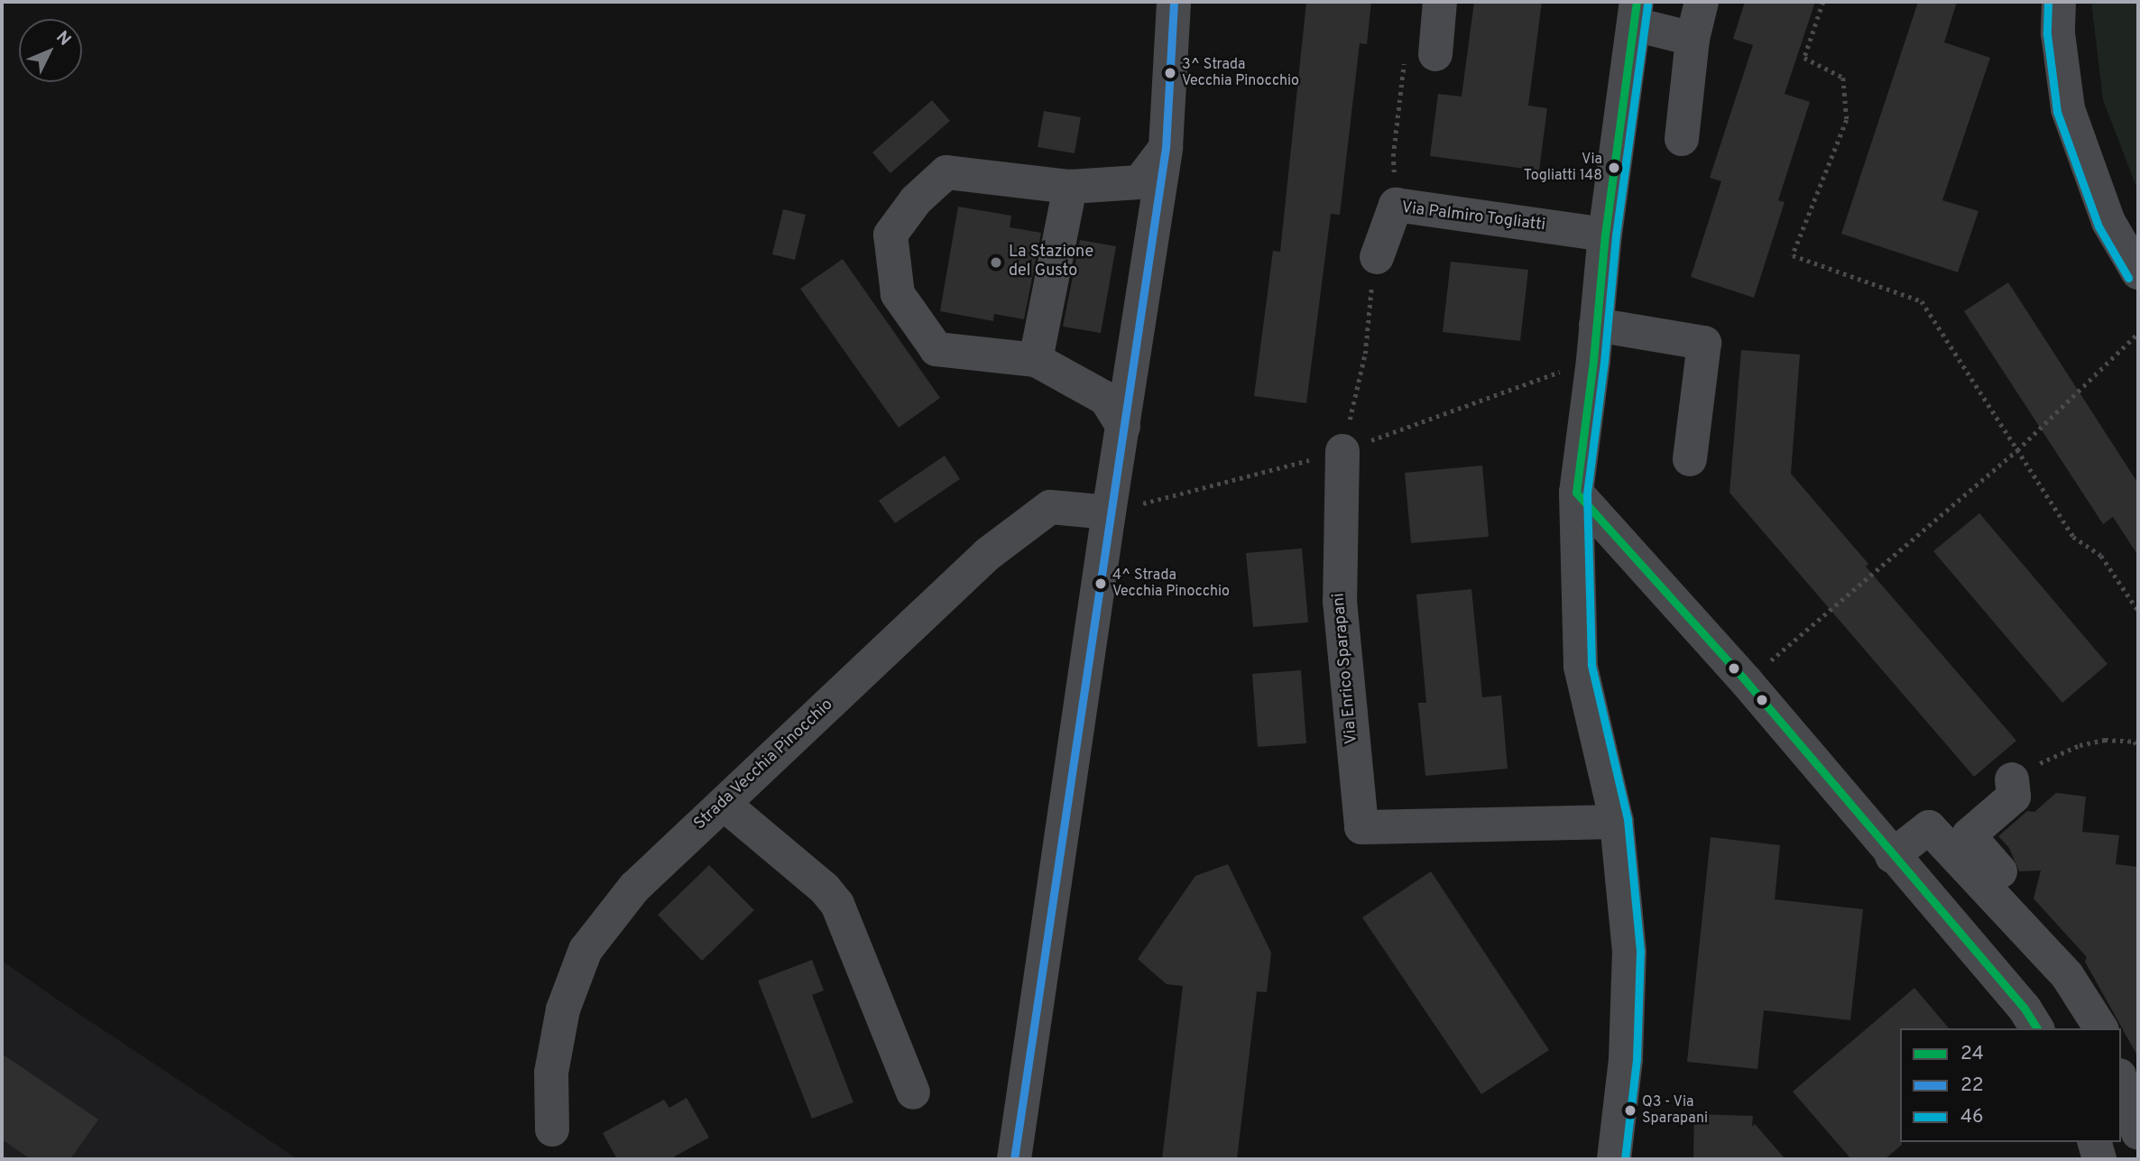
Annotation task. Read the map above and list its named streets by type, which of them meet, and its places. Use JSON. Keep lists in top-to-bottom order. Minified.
{"streets":{"street":["Via Palmiro Togliatti","Via Enrico Sparapani","Strada Vecchia Pinocchio"]},"places":["3^ Strada Vecchia Pinocchio","Via Togliatti 148","La Stazione del Gusto","4^ Strada Vecchia Pinocchio","Q3 - Via Sparapani"],"lines":["transit line 24","transit line 22","transit line 46"],"legend":["24","22","46"],"north":"top right"}
